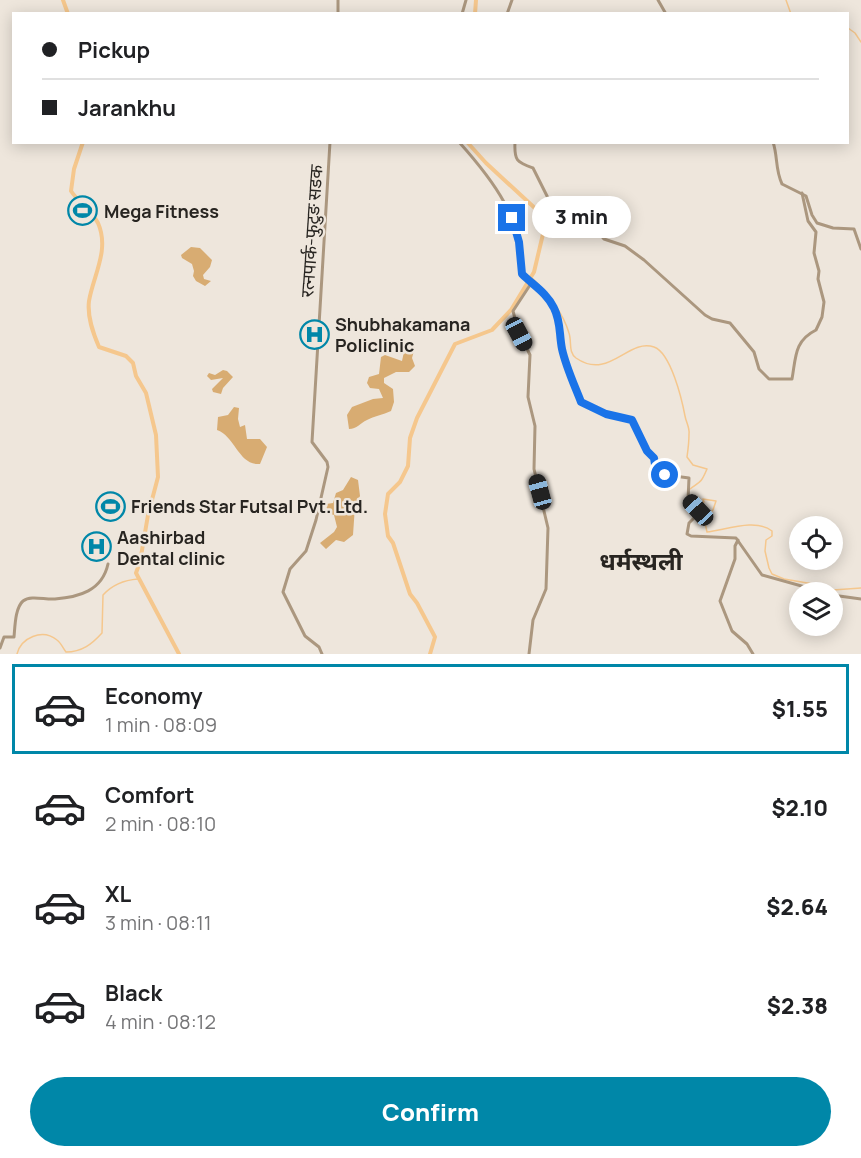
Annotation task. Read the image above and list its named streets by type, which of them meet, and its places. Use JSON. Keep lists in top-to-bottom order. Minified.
{"streets":{"street":["रत्नपार्क-फुटुङ सडक"]},"districts":["धर्मस्थली"],"places":{"sports":["Mega Fitness","Friends Star Futsal Pvt. Ltd."],"hospital":["Shubhakamana Policlinic","Aashirbad Dental clinic"]},"page":{"banner":["Pickup","Jarankhu"],"bubble":"3 min","list":[{"name":"Economy","note":"1 min · 08:09","value":"$1.55"},{"name":"Comfort","note":"2 min · 08:10","value":"$2.10"},{"name":"XL","note":"3 min · 08:11","value":"$2.64"},{"name":"Black","note":"4 min · 08:12","value":"$2.38"}],"buttons":"Confirm"}}
